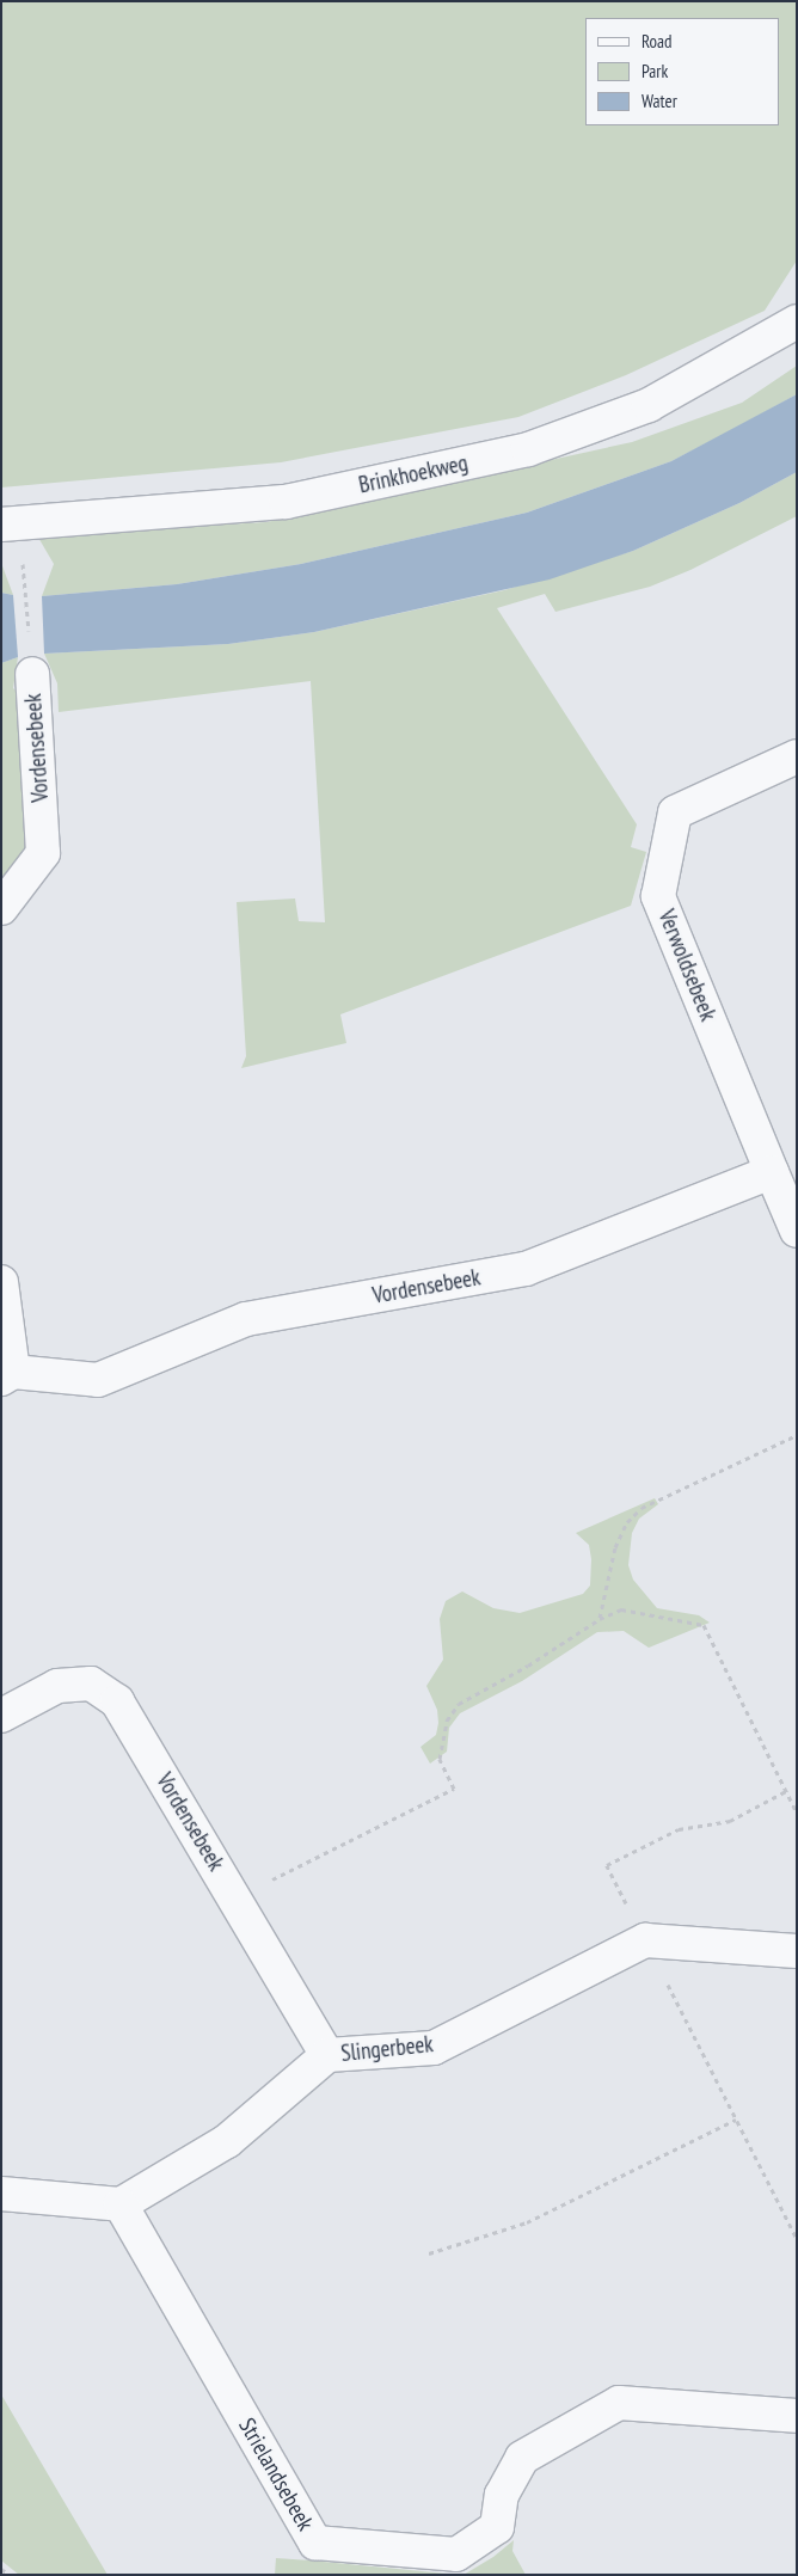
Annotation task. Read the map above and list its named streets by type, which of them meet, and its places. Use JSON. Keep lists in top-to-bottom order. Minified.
{"streets":{"street":["Brinkhoekweg","Vordensebeek","Verwoldsebeek","Slingerbeek","Strielandsebeek"]},"crossings":[["Vordensebeek","Verwoldsebeek"],["Vordensebeek","Slingerbeek"],["Slingerbeek","Strielandsebeek"]],"legend":["Road","Park","Water"]}
